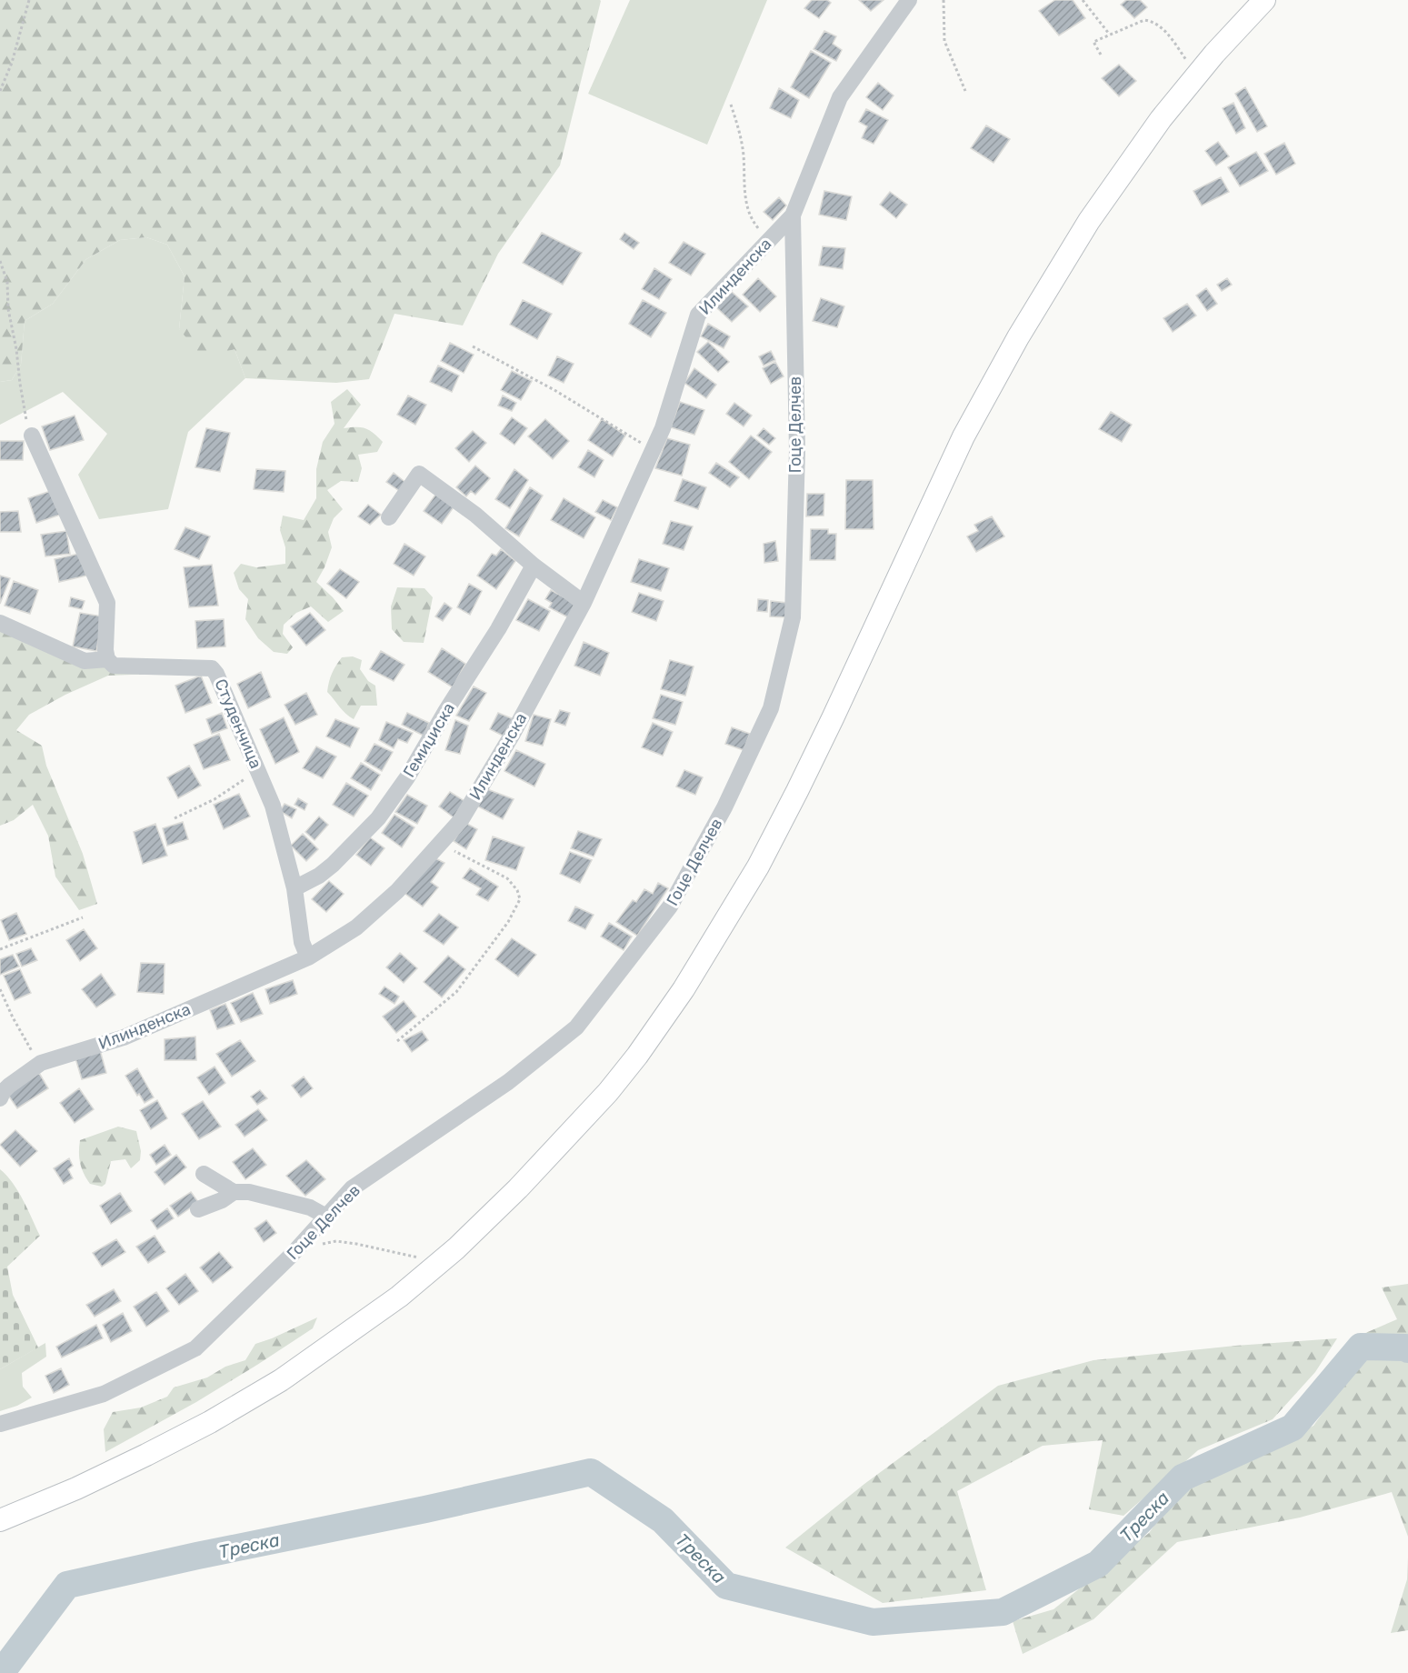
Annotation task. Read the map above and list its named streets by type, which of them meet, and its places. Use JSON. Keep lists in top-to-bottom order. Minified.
{"streets":{"street":["Илинденска","Гоце Делчев","Студенчица","Гемиџиска"]},"crossings":[["Илинденска","Гоце Делчев"],["Илинденска","Студенчица"],["Студенчица","Гемиџиска"]],"water":["Треска"]}
